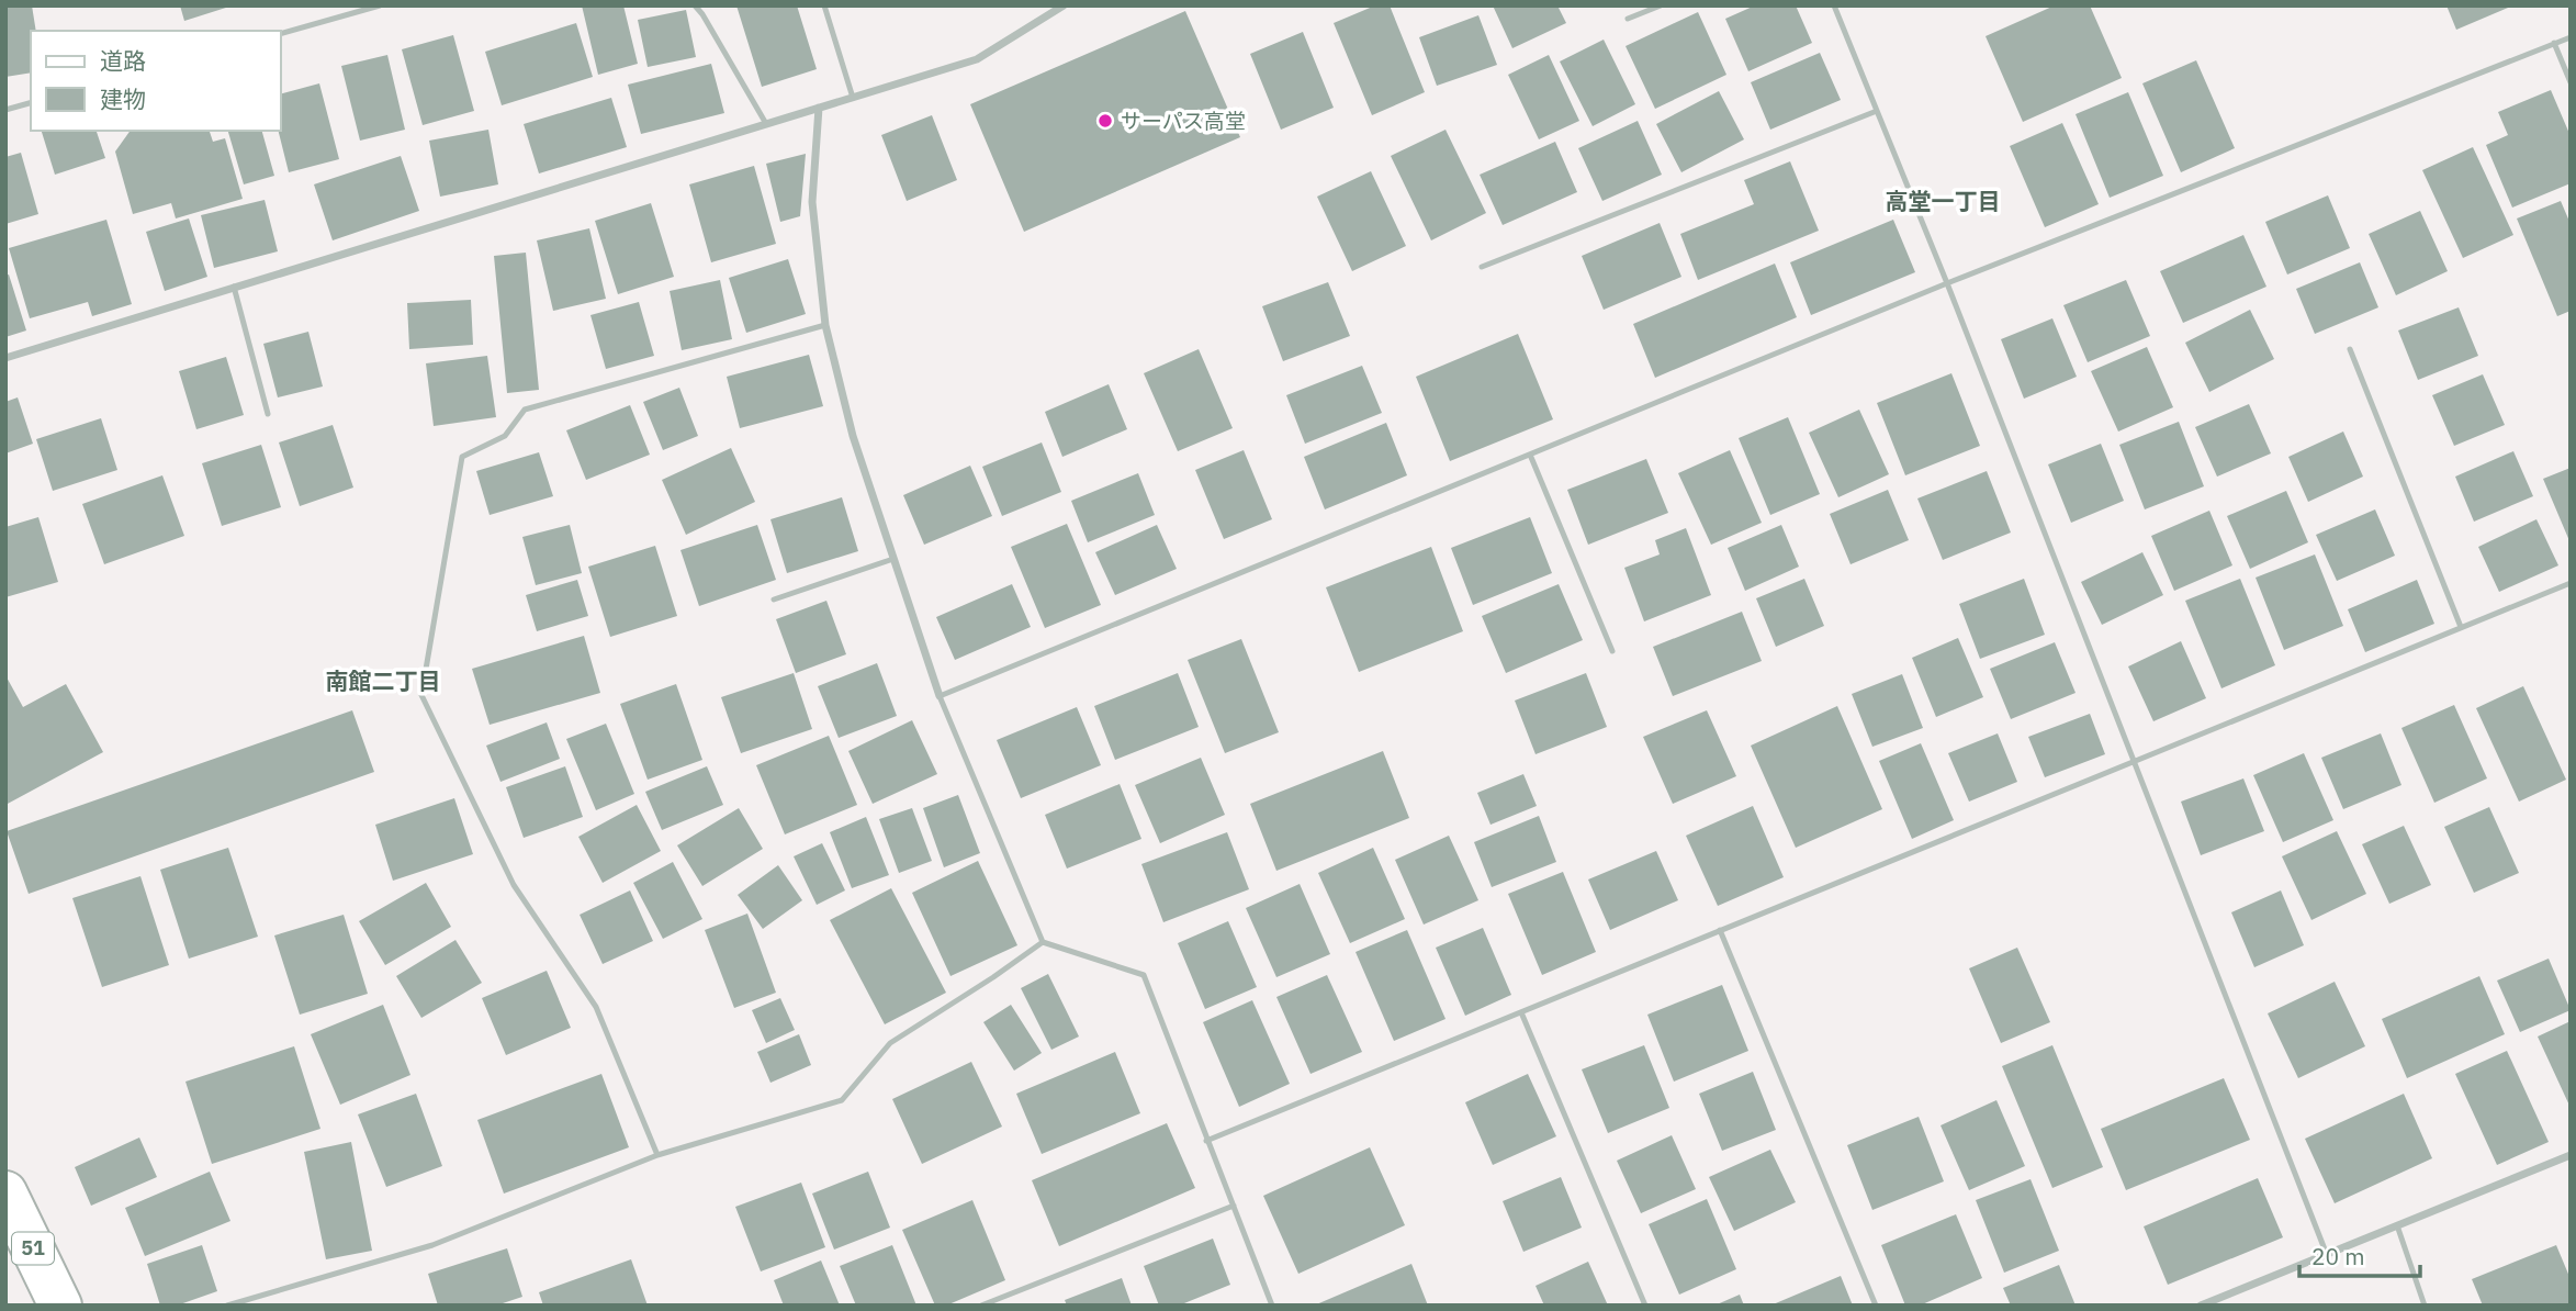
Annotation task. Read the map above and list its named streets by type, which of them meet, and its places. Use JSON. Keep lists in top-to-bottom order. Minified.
{"streets":{"main road":["51"]},"districts":["高堂一丁目","南館二丁目"],"places":["サーパス高堂"],"legend":["道路","建物"],"scale_bar":"20 m"}
